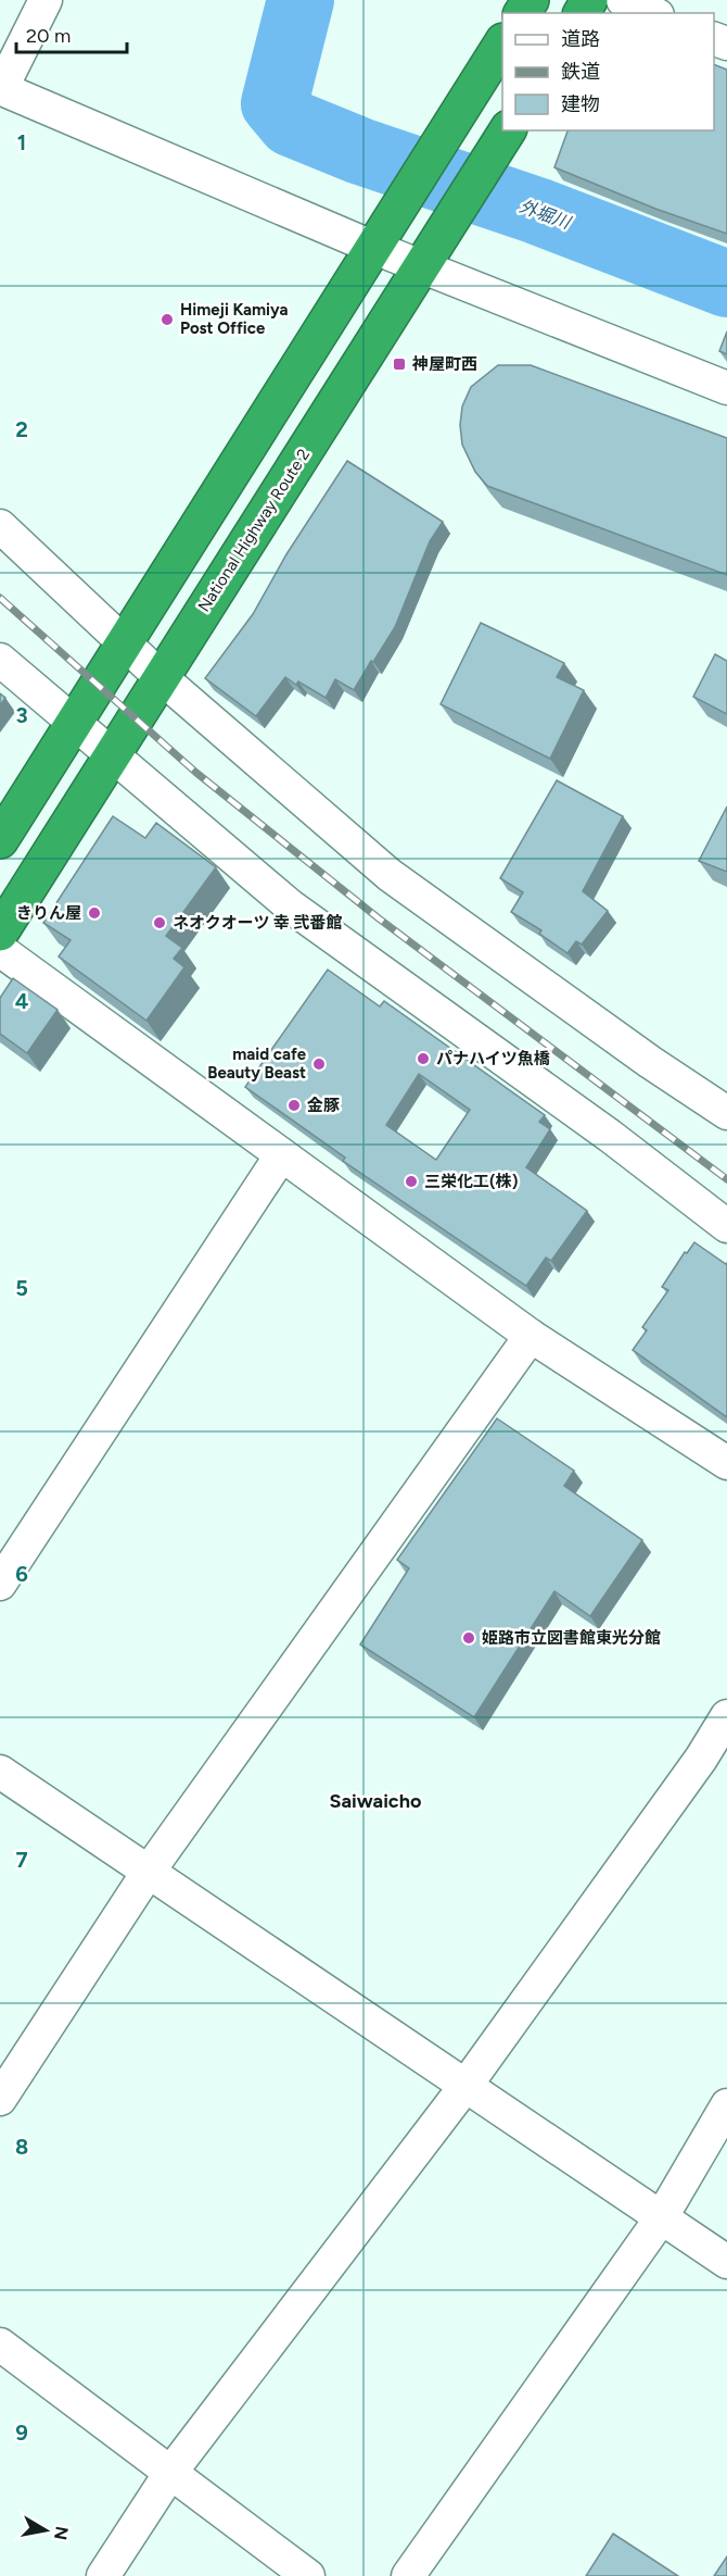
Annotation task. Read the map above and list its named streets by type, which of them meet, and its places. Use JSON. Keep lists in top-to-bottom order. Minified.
{"streets":{"highway":["National Highway Route 2"]},"districts":["Saiwaicho"],"water":["外堀川"],"places":{"other":["Himeji Kamiya Post Office","きりん屋","ネオクオーツ 幸 弐番館","パナハイツ魚橋","maid cafe Beauty Beast","金豚","三栄化工(株)","姫路市立図書館東光分館"],"transit":["神屋町西"]},"legend":["道路","鉄道","建物"],"scale_bar":"20 m","north":"right","grid":{"rows":["1","2","3","4","5","6","7","8","9"]}}
